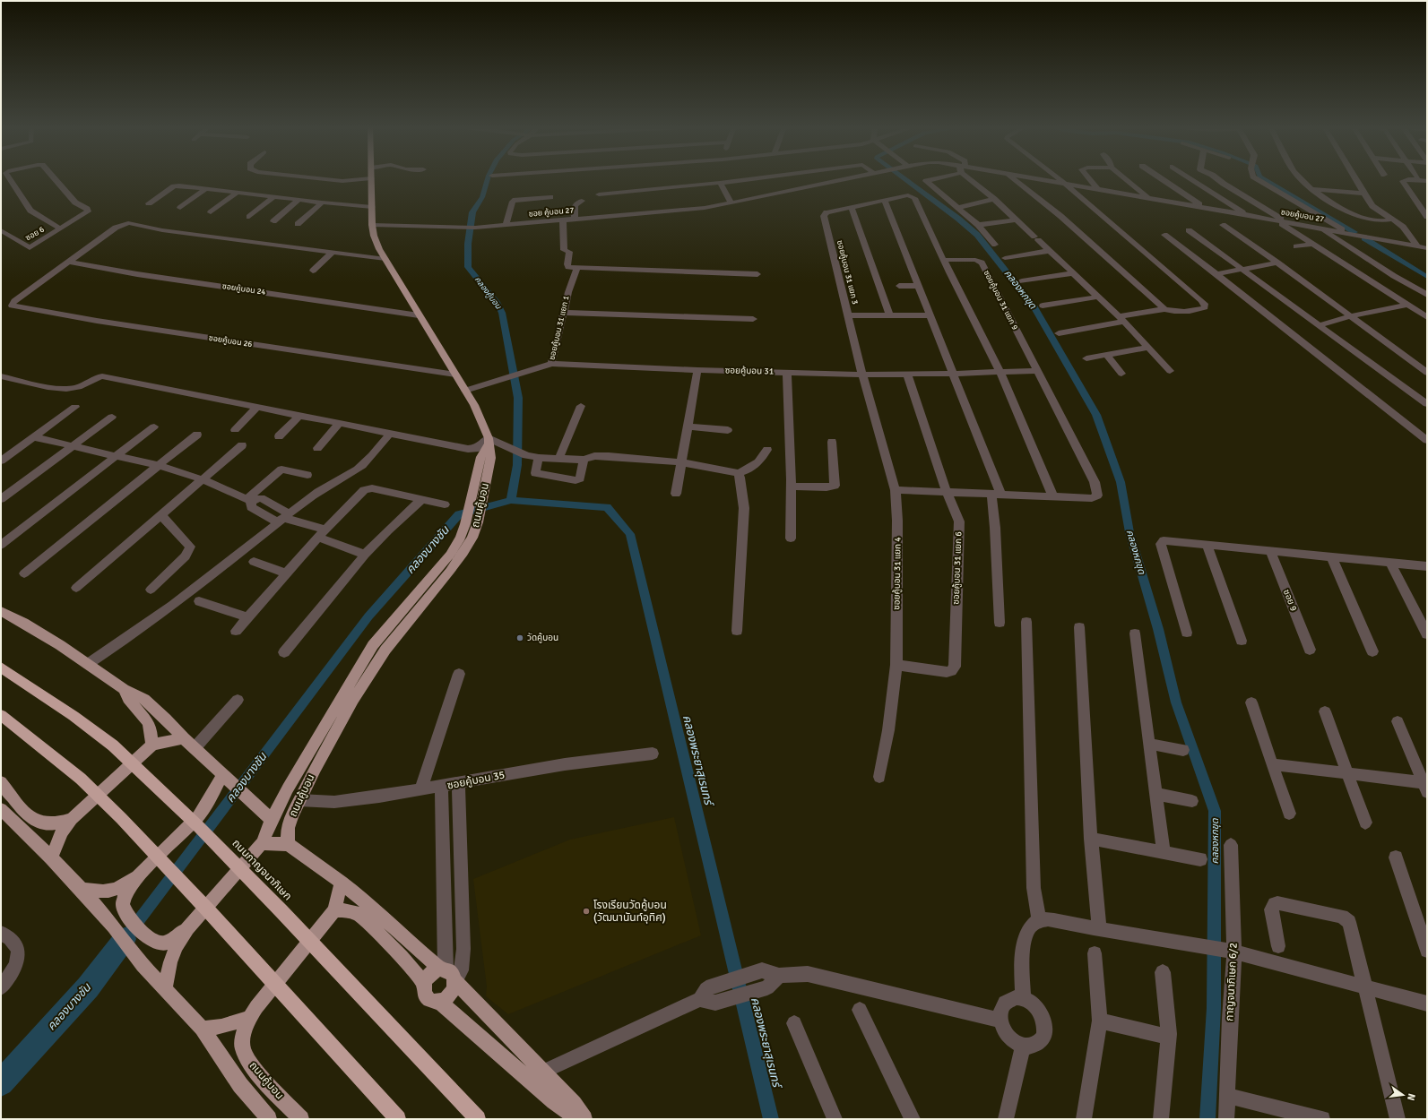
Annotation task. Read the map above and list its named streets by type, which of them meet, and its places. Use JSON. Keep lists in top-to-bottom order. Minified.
{"streets":{"highway":["ถนนกาญจนาภิเษก"],"main road":["ถนนคู้บอน"],"street":["ซอย คู้บอน 27","ซอยคู้บอน 27","ซอย 6","ซอยคู้บอน 31 แยก 3","ซอยคู้บอน 24","ซอยคู้บอน 31 แยก 9","ซอยคู้บอน 31 แยก 1","ซอยคู้บอน 26","ซอยคู้บอน 31","ซอยคู้บอน 31 แยก 6","ซอยคู้บอน 31 แยก 4","ซอย 9","ซอยคู้บอน 35","กาญจนาภิเษก 6/2"]},"crossings":[["ซอย คู้บอน 27","ถนนคู้บอน"],["ซอยคู้บอน 31 แยก 3","ซอยคู้บอน 31 แยก 9"],["ซอยคู้บอน 31 แยก 3","ซอยคู้บอน 31"],["ซอยคู้บอน 31 แยก 3","ซอยคู้บอน 31 แยก 4"],["ซอยคู้บอน 24","ซอยคู้บอน 26"],["ซอยคู้บอน 24","ถนนคู้บอน"],["ซอยคู้บอน 31 แยก 9","ซอยคู้บอน 31"],["ซอยคู้บอน 31 แยก 1","ซอยคู้บอน 31"],["ซอยคู้บอน 26","ถนนคู้บอน"],["ซอยคู้บอน 31","ถนนคู้บอน"],["ซอยคู้บอน 31","ซอยคู้บอน 31 แยก 6"],["ซอยคู้บอน 31","ซอยคู้บอน 31 แยก 4"],["ถนนคู้บอน","ซอยคู้บอน 35"],["ซอยคู้บอน 31 แยก 6","ซอยคู้บอน 31 แยก 4"]],"water":["คลองหกขุด","คลองคู้บอน","คลองบางชัน","คลองพระยาสุเรนทร์"],"places":["วัดคู้บอน","โรงเรียนวัดคู้บอน (วัฒนานันท์อุทิศ)"],"north":"right"}
